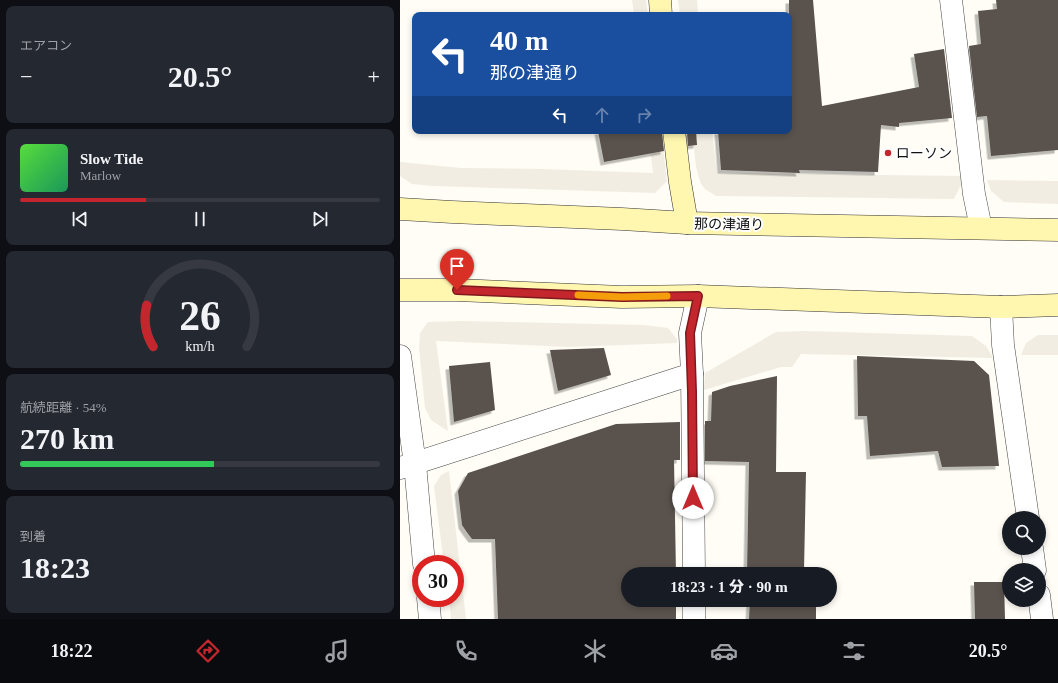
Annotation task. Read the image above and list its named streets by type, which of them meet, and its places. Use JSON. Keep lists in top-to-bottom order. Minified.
{"streets":{"main road":["那の津通り"]},"places":["ローソン"],"page":{"tile":["エアコン",["航続距離 · 54%","270 km"],["到着","18:23"]],"turn":["40 m","那の津通り"],"heat":["−","20.5°","+"],"song":["Slow Tide","Marlow"],"limit":"30","trip":"18:23 · 1 分 · 90 m","tabs":["18:22","20.5°"],"gauge":["26","km/h"]}}
